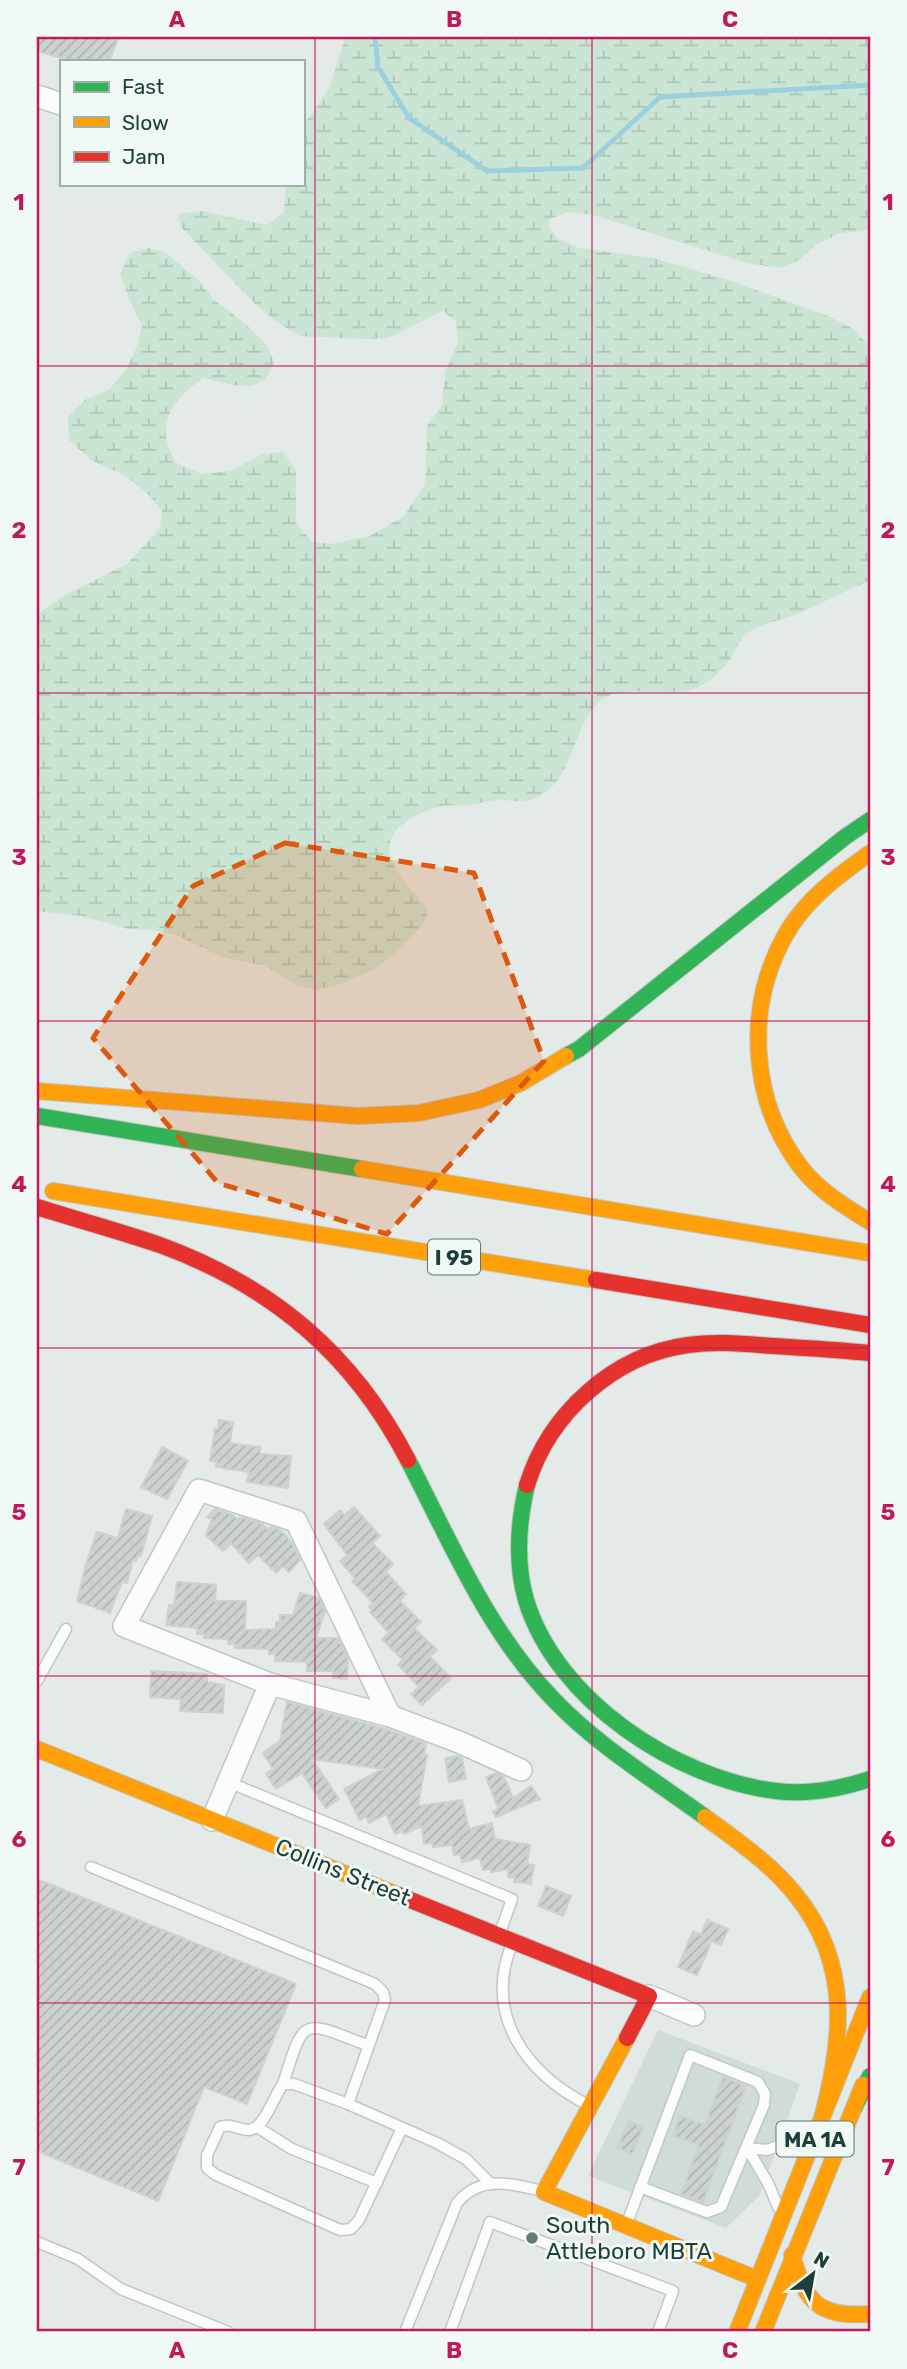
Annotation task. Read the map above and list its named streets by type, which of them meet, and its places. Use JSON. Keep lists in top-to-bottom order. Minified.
{"streets":{"main road":["I 95","Collins Street","MA 1A"]},"places":["South Attleboro MBTA"],"legend":["Fast","Slow","Jam"],"north":"top right","grid":{"columns":["A","B","C"],"rows":["1","2","3","4","5","6","7"]}}
